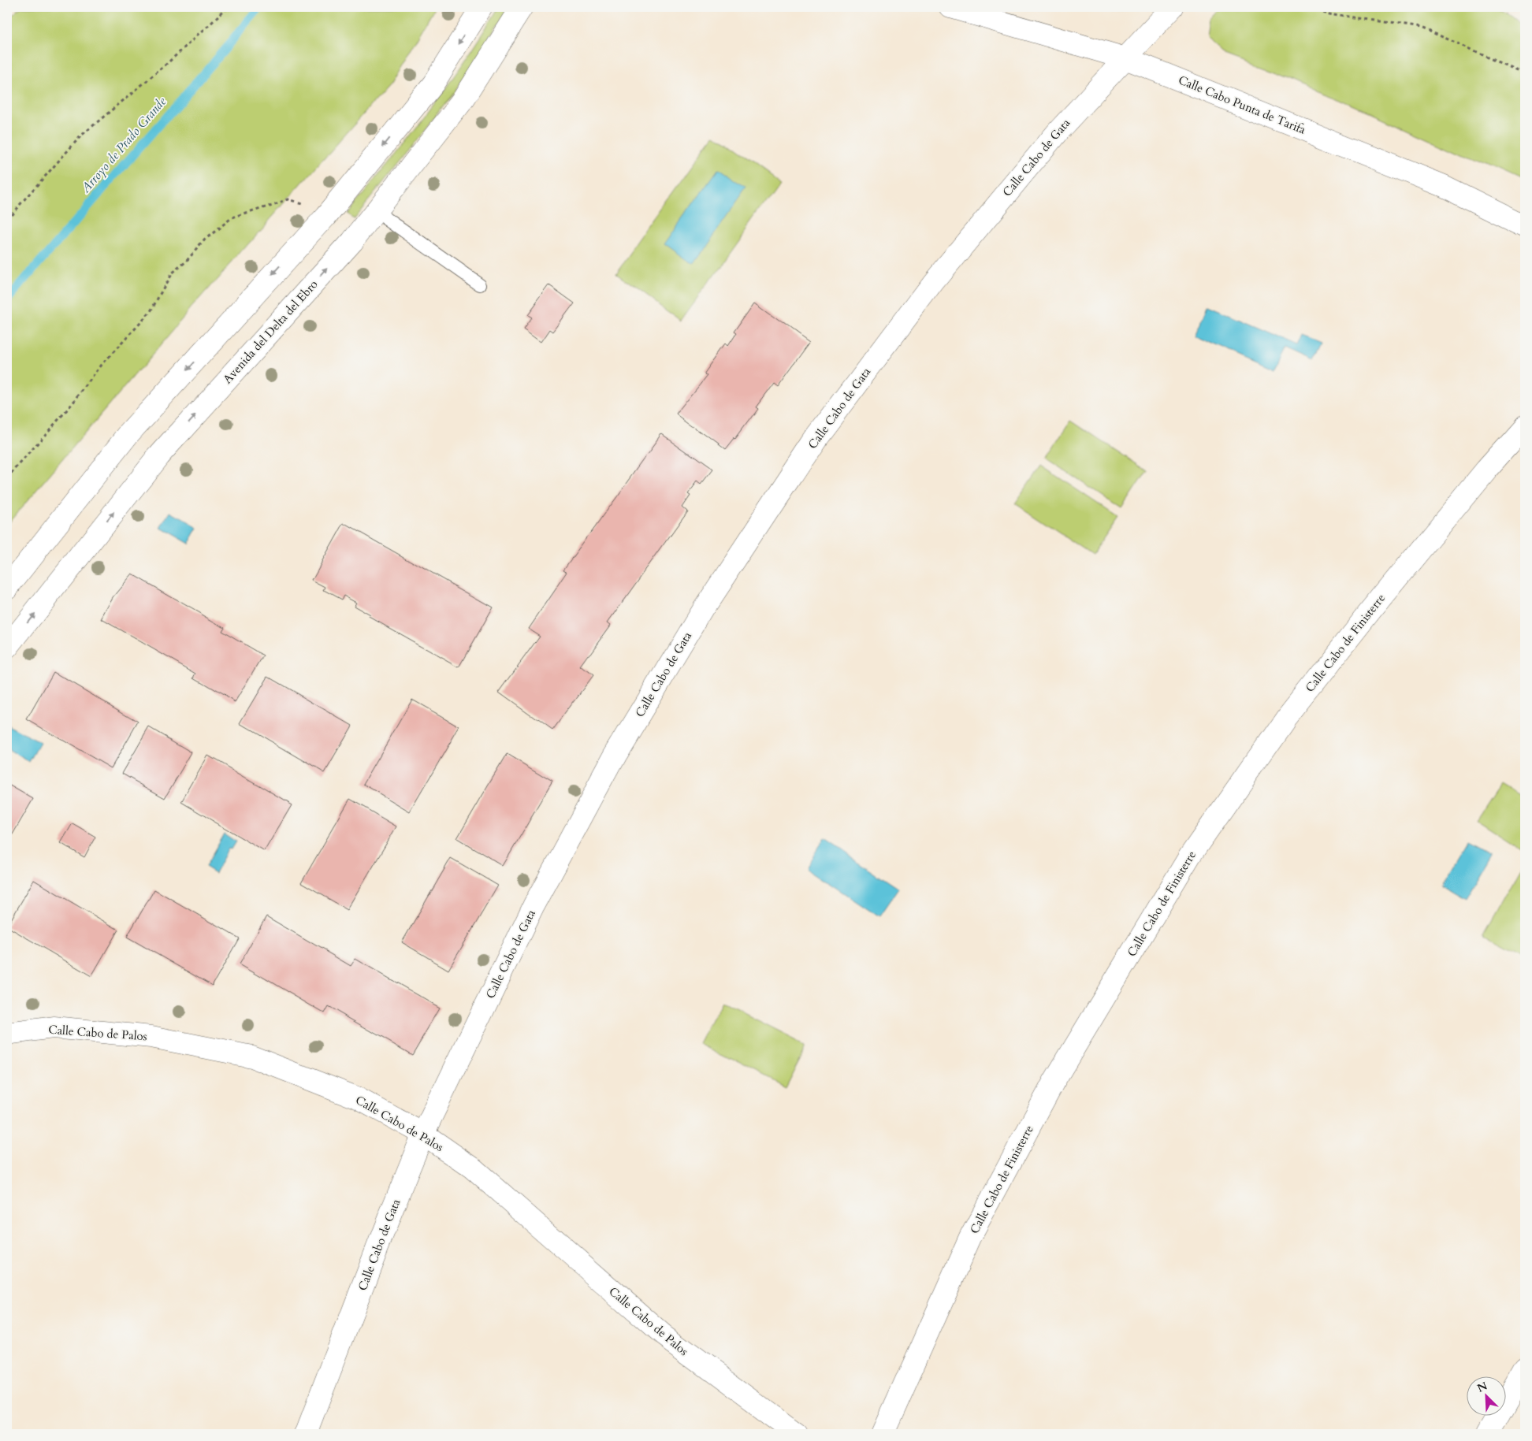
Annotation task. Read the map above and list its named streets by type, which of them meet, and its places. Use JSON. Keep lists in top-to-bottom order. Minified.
{"streets":{"street":["Calle Cabo Punta de Tarifa","Calle Cabo de Gata","Avenida del Delta del Ebro","Calle Cabo de Finisterre","Calle Cabo de Palos"]},"crossings":[["Calle Cabo Punta de Tarifa","Calle Cabo de Gata"],["Calle Cabo de Gata","Calle Cabo de Palos"]],"water":["Arroyo de Prado Grande"],"north":"top left"}
